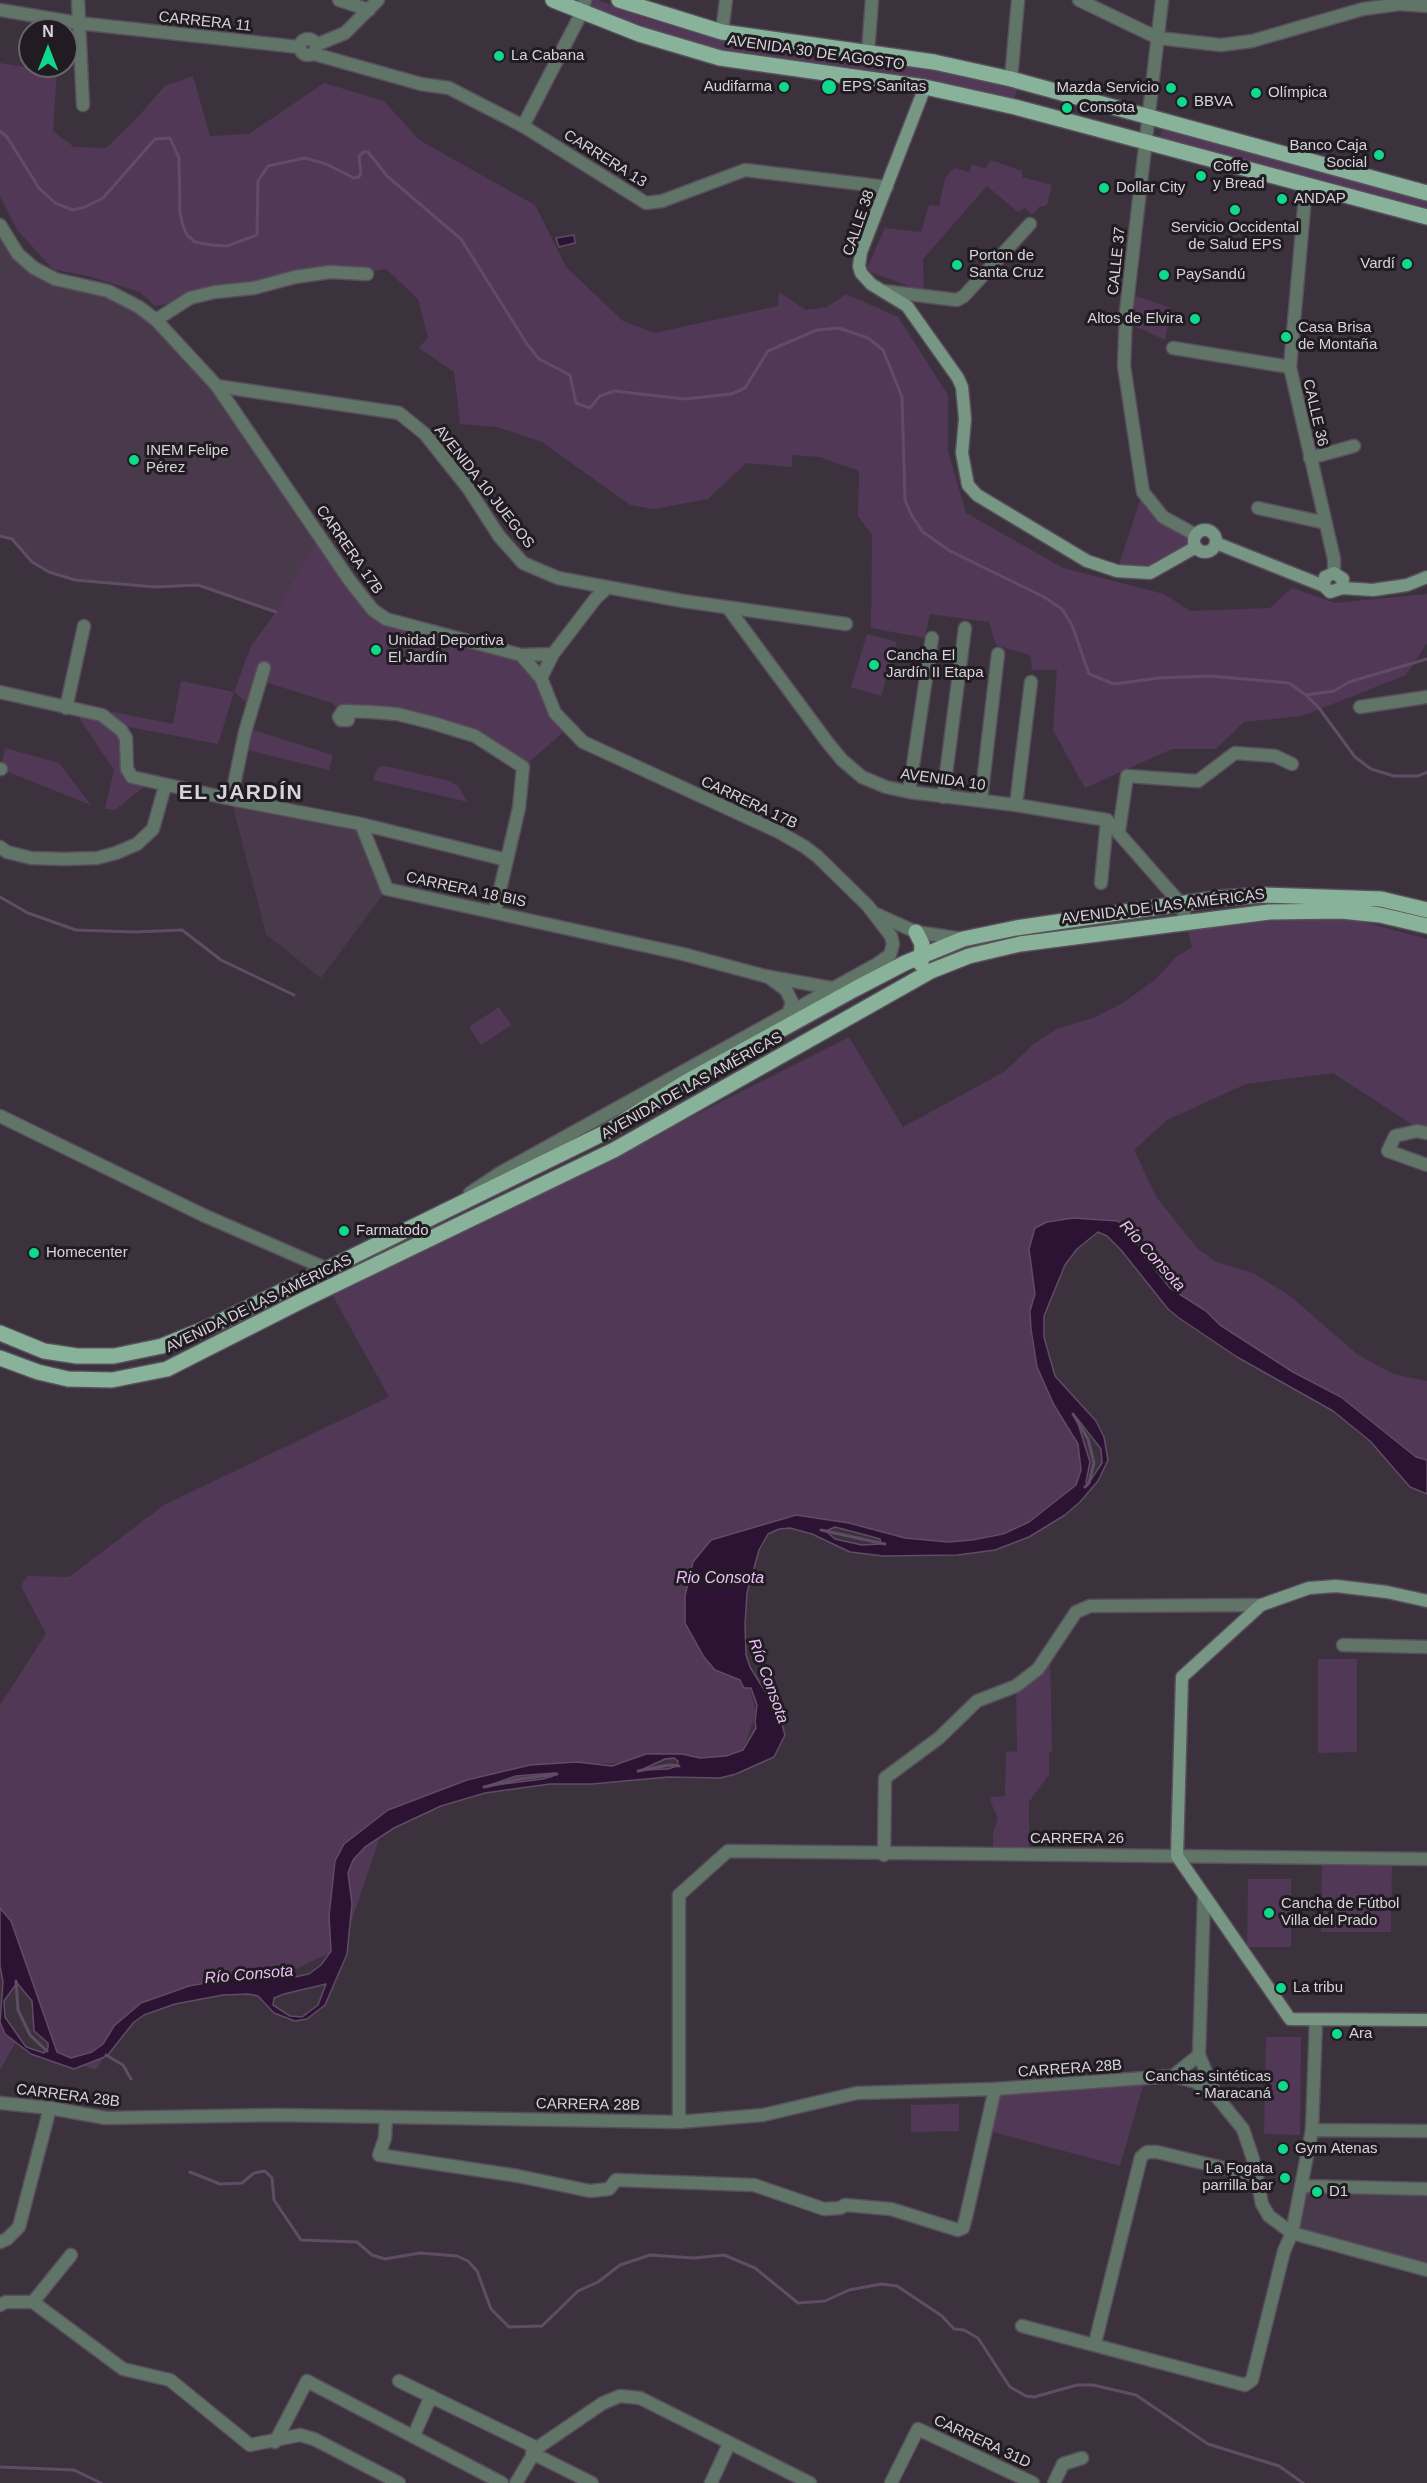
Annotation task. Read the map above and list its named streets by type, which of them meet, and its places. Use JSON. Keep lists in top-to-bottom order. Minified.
{"streets":{"main road":["AVENIDA 30 DE AGOSTO","CALLE 38","AVENIDA DE LAS AMÉRICAS"],"street":["CARRERA 11","CARRERA 13","CALLE 37","CALLE 36","AVENIDA 10 JUEGOS","CARRERA 17B","AVENIDA 10","CARRERA 18 BIS","CARRERA 26","CARRERA 28B","CARRERA 31D"]},"crossings":[["AVENIDA 30 DE AGOSTO","CALLE 38"],["AVENIDA 30 DE AGOSTO","CALLE 37"],["AVENIDA 30 DE AGOSTO","CALLE 36"],["CARRERA 13","CALLE 38"],["CALLE 38","CALLE 37"],["AVENIDA 10 JUEGOS","CARRERA 17B"],["AVENIDA 10 JUEGOS","AVENIDA 10"],["CARRERA 17B","CARRERA 18 BIS"],["CARRERA 17B","AVENIDA DE LAS AMÉRICAS"],["CARRERA 18 BIS","AVENIDA DE LAS AMÉRICAS"],["CARRERA 26","CARRERA 28B"]],"districts":["EL JARDÍN"],"water":["Río Consota","Rio Consota"],"places":["La Cabana","Audifarma","EPS Sanitas","Mazda Servicio","Olímpica","BBVA","Consota","Banco Caja Social","Coffe y Bread","Dollar City","ANDAP","Servicio Occidental de Salud EPS","Vardí","Porton de Santa Cruz","PaySandú","Altos de Elvira","Casa Brisa de Montaña","INEM Felipe Pérez","Unidad Deportiva El Jardín","Cancha El Jardín II Etapa","Farmatodo","Homecenter","Cancha de Fútbol Villa del Prado","La tribu","Ara","Canchas sintéticas - Maracaná","Gym Atenas","La Fogata parrilla bar","D1"],"north":"top"}
